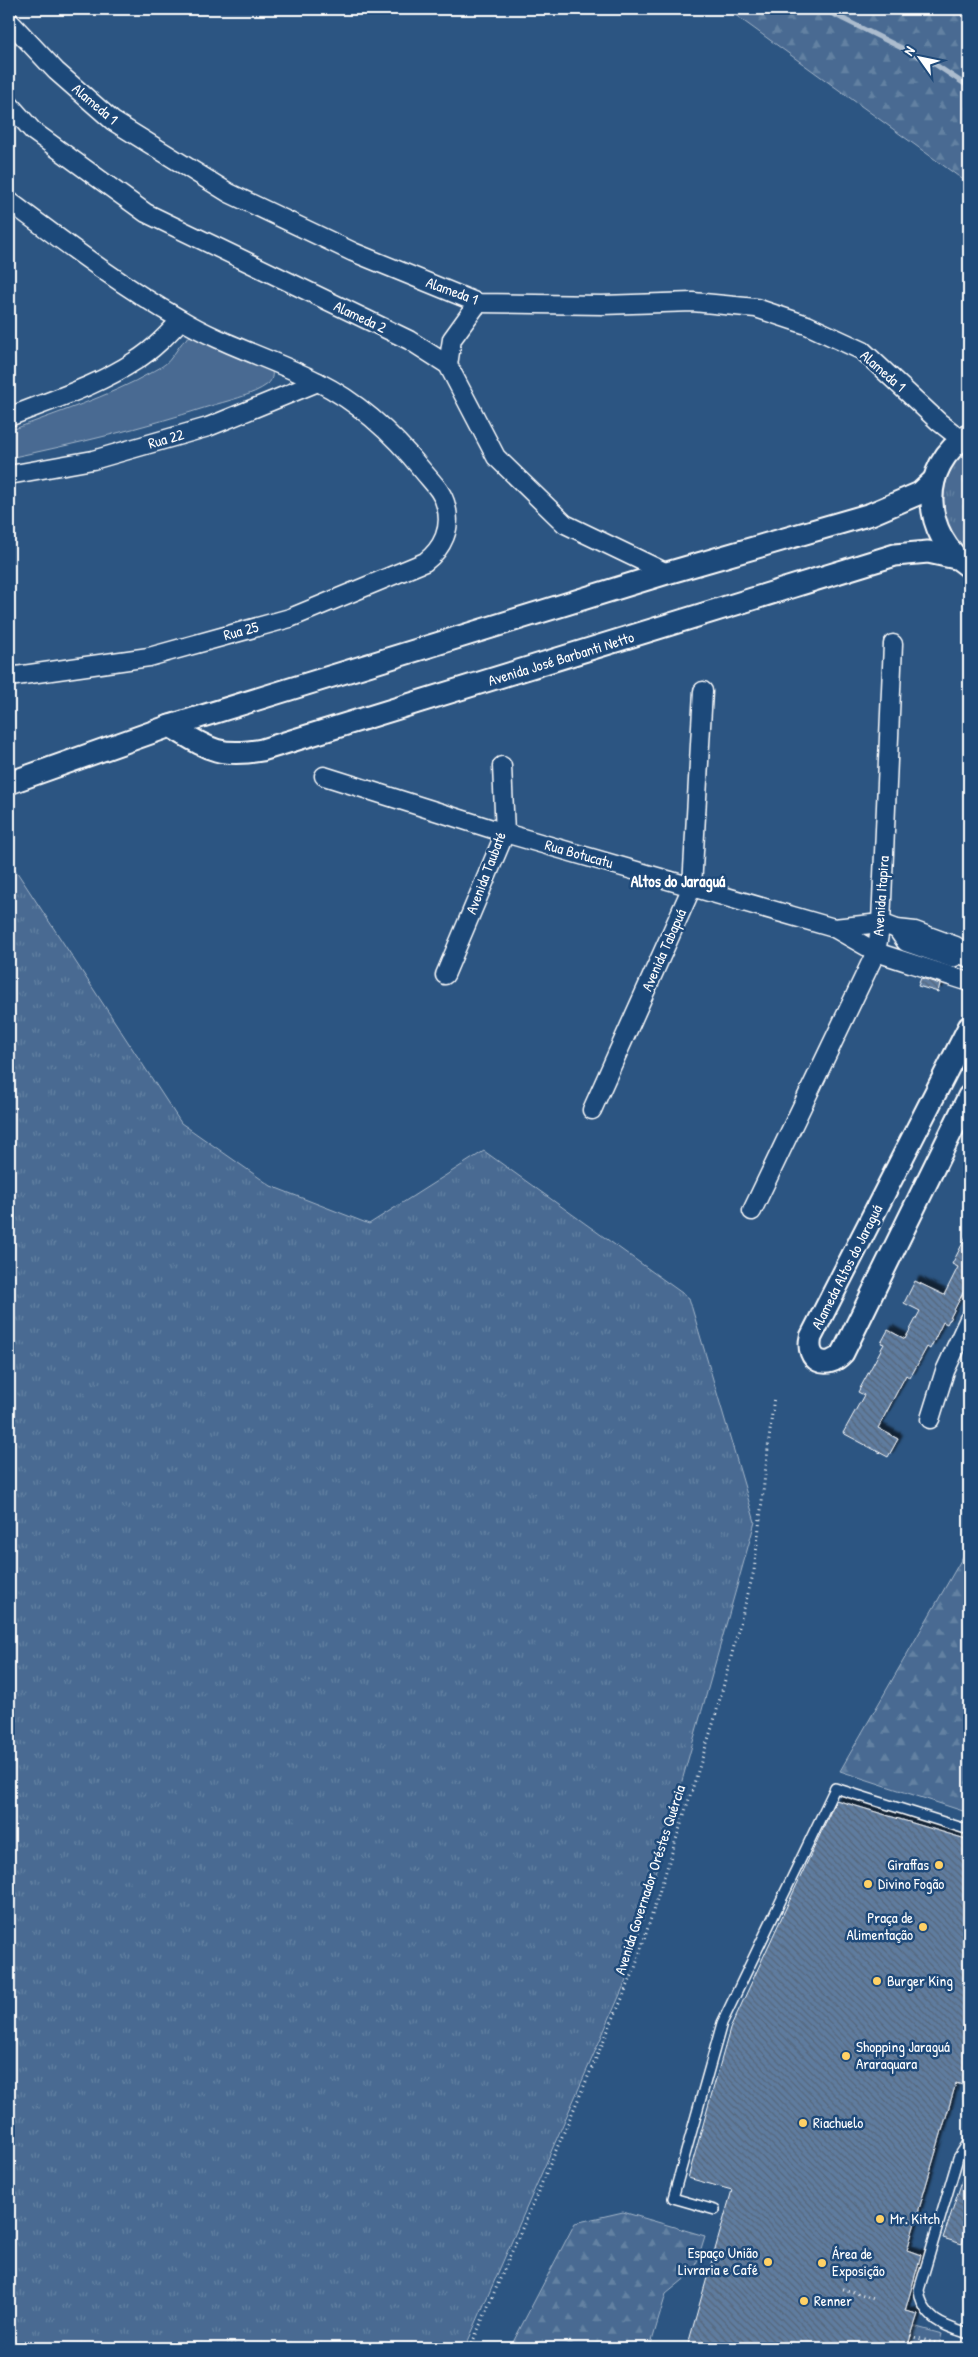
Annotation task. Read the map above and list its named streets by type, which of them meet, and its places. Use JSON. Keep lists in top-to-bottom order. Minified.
{"streets":{"street":["Alameda 1","Alameda 2","Rua 22","Rua 25","Avenida José Barbanti Netto","Rua Botucatu","Avenida Taubaté","Avenida Itapira","Avenida Tabapuá","Alameda Altos do Jaraguá"],"path":["Avenida Governador Oréstes Quércia"]},"crossings":[["Rua 22","Rua 25"],["Rua Botucatu","Avenida Taubaté"],["Rua Botucatu","Avenida Itapira"],["Rua Botucatu","Avenida Tabapuá"]],"districts":["Altos do Jaraguá"],"places":["Giraffas","Divino Fogão","Praça de Alimentação","Burger King","Shopping Jaraguá Araraquara","Riachuelo","Mr. Kitch","Espaço União Livraria e Café","Área de Exposição","Renner"],"north":"top left"}
